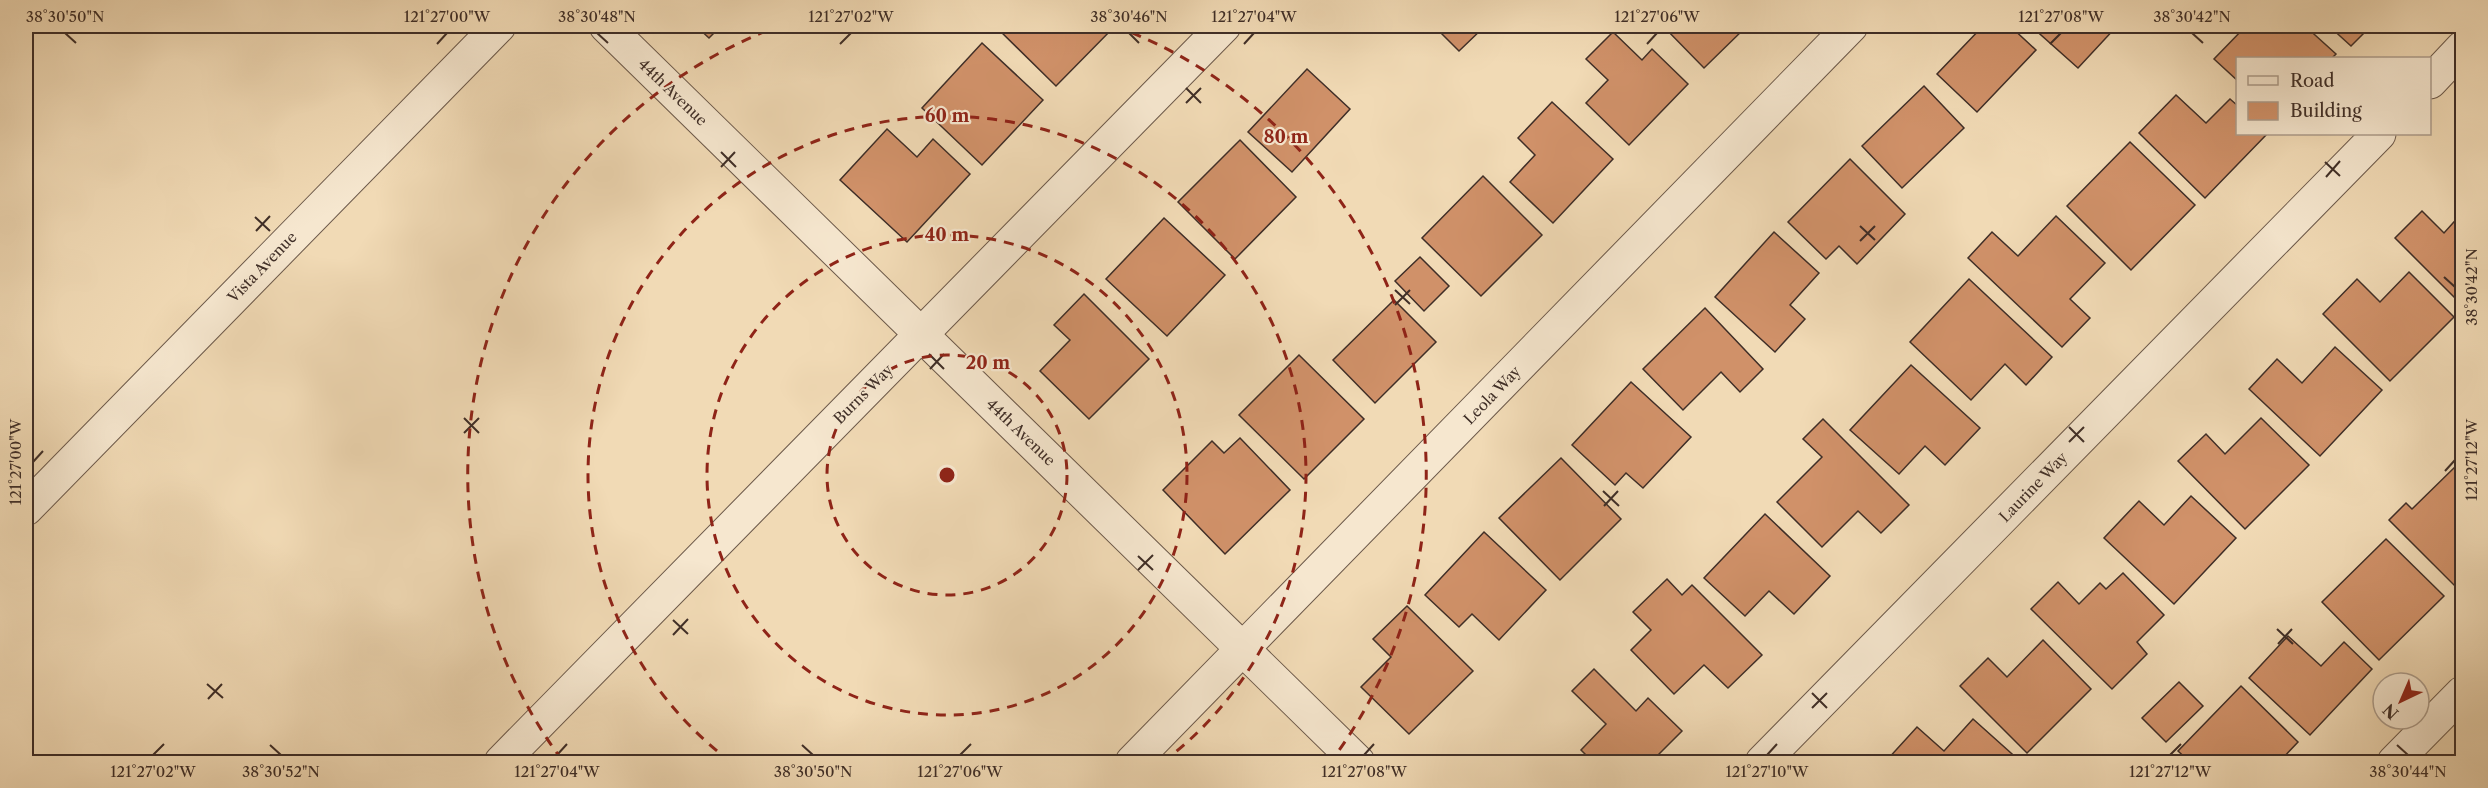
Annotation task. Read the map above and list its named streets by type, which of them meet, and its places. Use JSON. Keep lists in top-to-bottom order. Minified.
{"streets":{"street":["44th Avenue","Vista Avenue","Burns Way","Leola Way","Laurine Way"]},"crossings":[["44th Avenue","Burns Way"],["44th Avenue","Leola Way"]],"legend":["Road","Building"],"north":"bottom left","coordinates":["38°30'50\"N","121°27'00\"W","38°30'48\"N","121°27'02\"W","38°30'46\"N","121°27'04\"W","121°27'06\"W","121°27'08\"W","38°30'42\"N","121°27'12\"W","38°30'52\"N","121°27'10\"W","38°30'44\"N"],"rings":["60 m","80 m","40 m","20 m"]}
